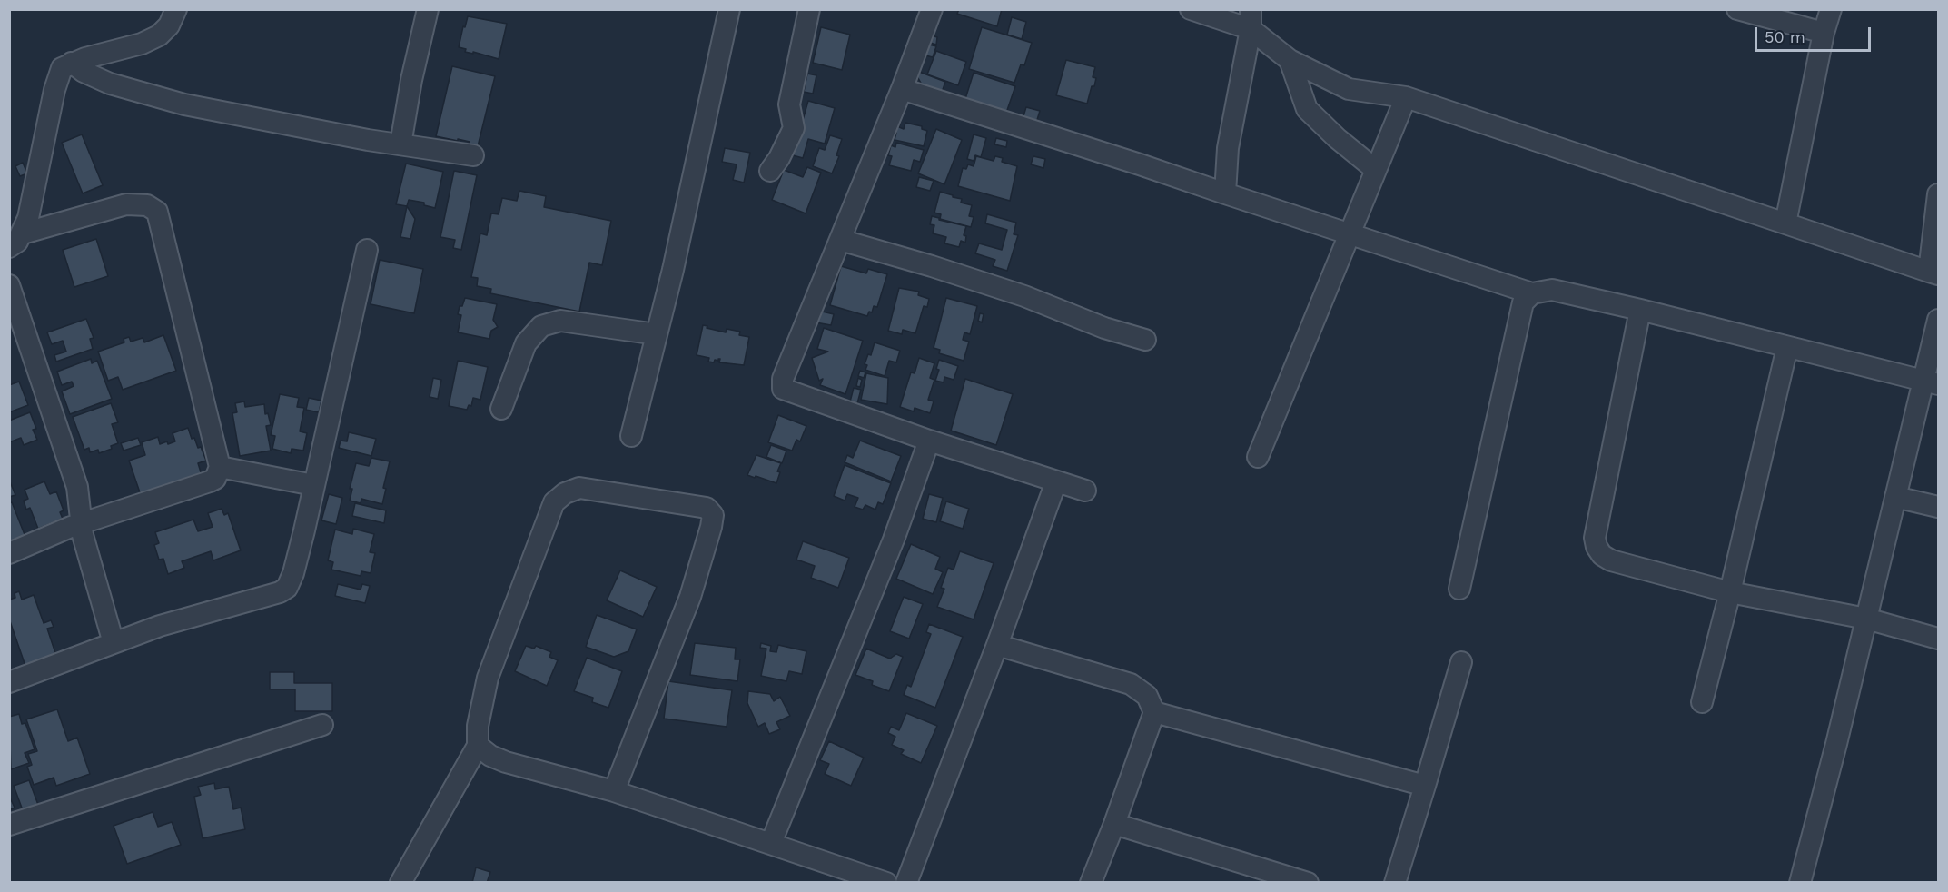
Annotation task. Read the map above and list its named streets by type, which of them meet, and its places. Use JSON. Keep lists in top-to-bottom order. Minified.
{"scale_bar":"50 m"}
